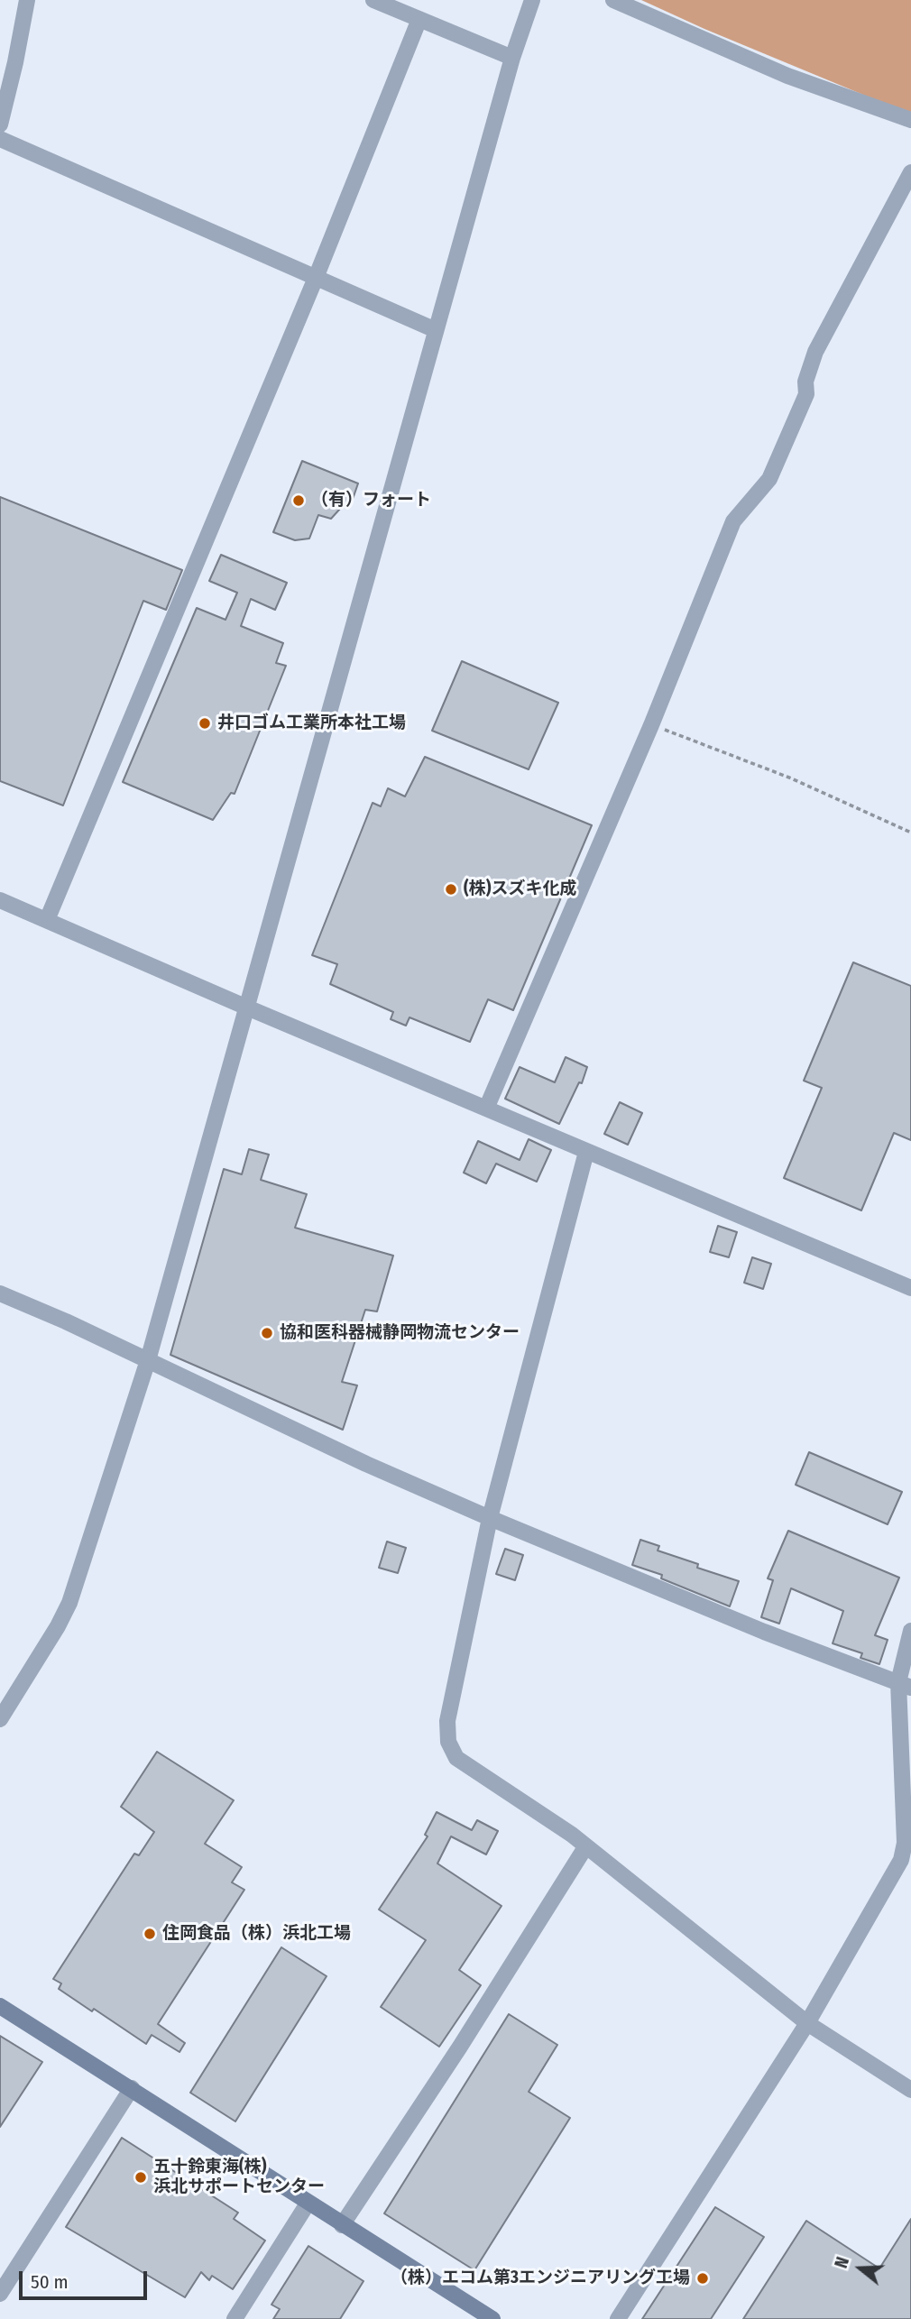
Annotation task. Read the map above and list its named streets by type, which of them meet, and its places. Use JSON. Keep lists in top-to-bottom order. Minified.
{"places":["（有）フォート","井口ゴム工業所本社工場","(株)スズキ化成","協和医科器械静岡物流センター","住岡食品（株）浜北工場","五十鈴東海(株) 浜北サポートセンター","（株）エコム第3エンジニアリング工場"],"scale_bar":"50 m","north":"left"}
